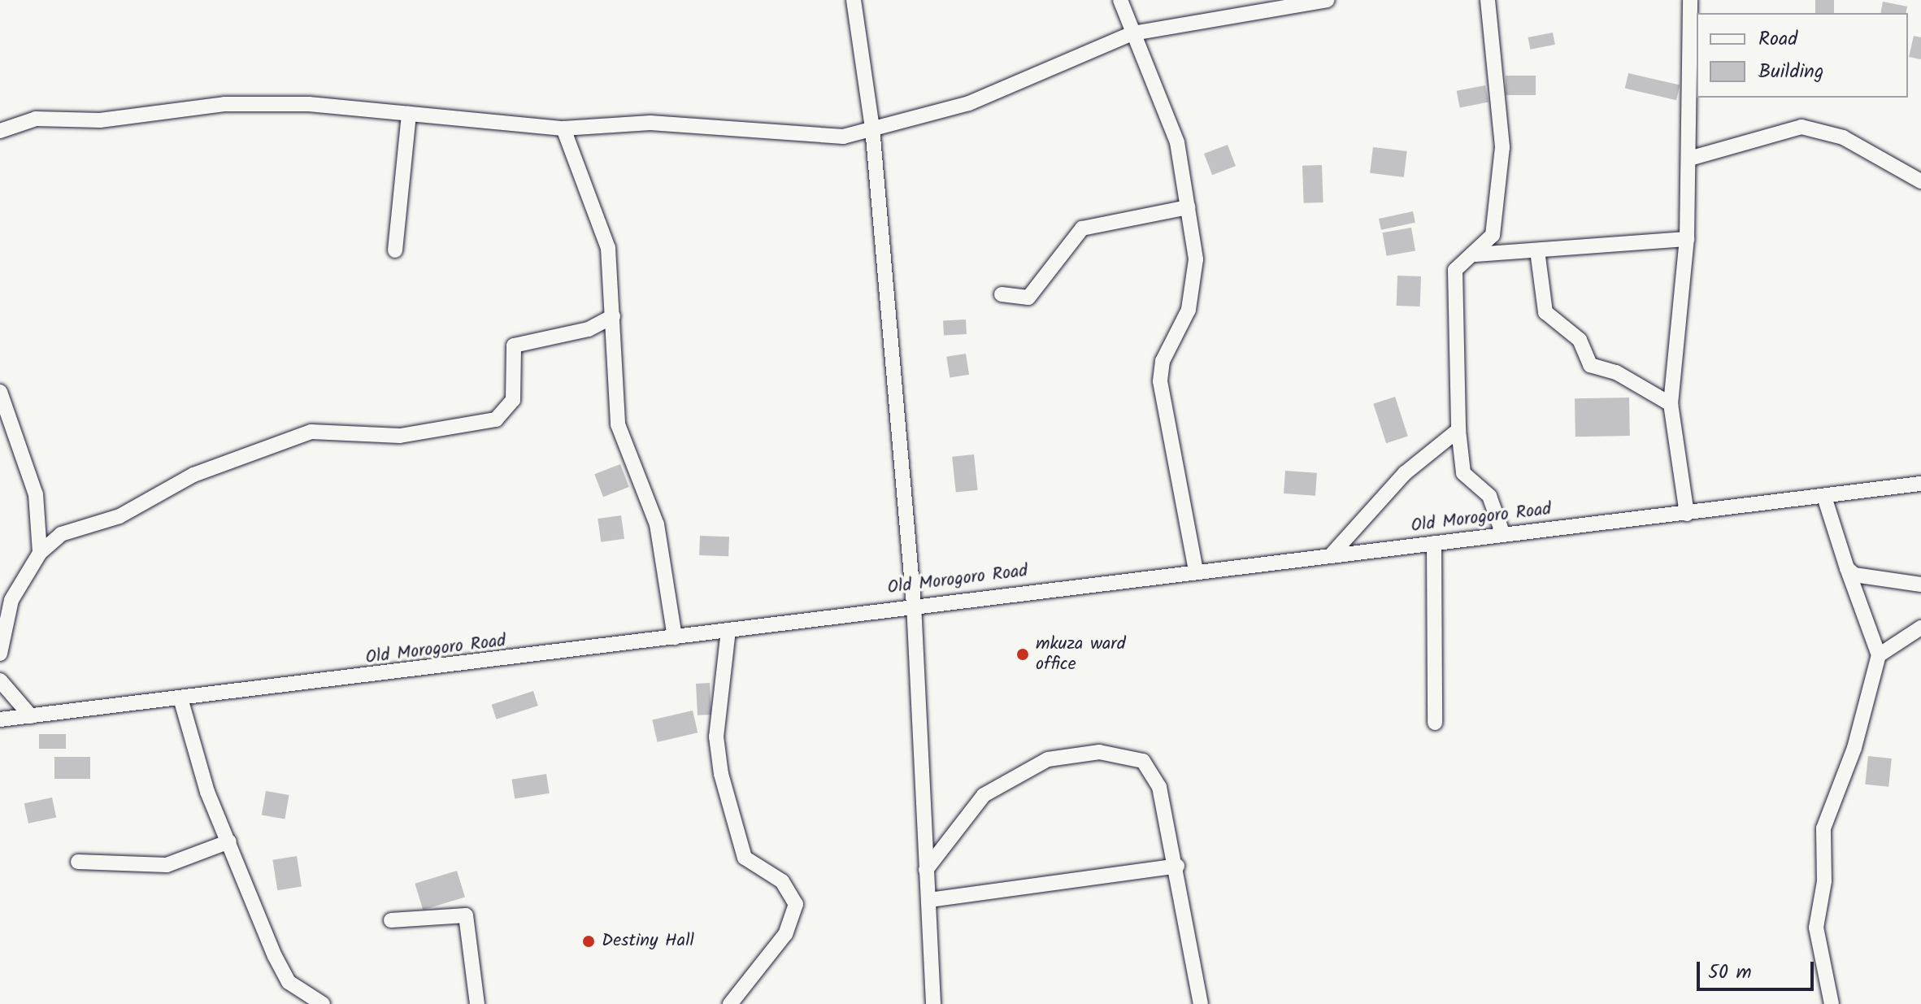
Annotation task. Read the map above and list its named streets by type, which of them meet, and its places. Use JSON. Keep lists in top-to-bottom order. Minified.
{"streets":{"street":["Old Morogoro Road"]},"places":["mkuza ward office","Destiny Hall"],"legend":["Road","Building"],"scale_bar":"50 m"}
